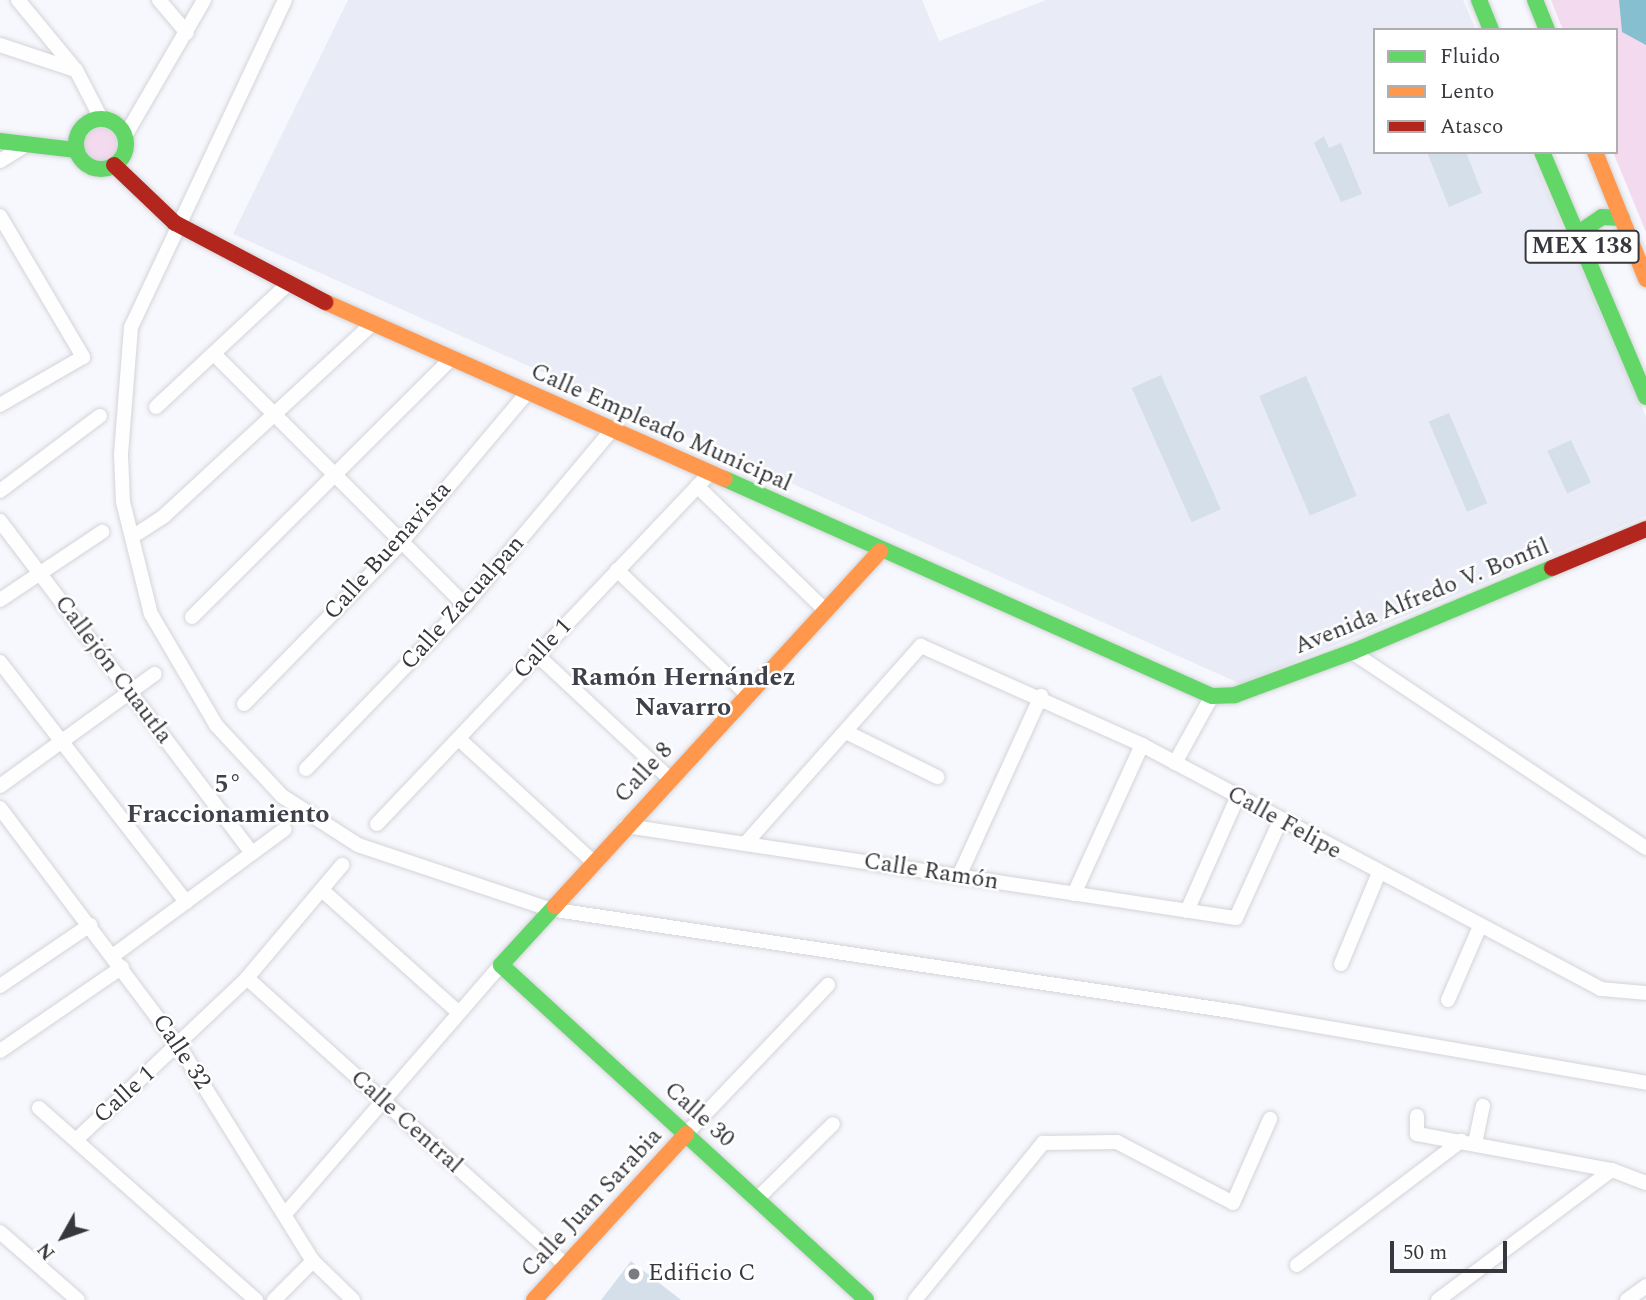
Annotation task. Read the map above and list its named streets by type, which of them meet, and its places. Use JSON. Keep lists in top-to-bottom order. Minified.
{"streets":{"street":["MEX 138","Calle Empleado Municipal","Calle Buenavista","Avenida Alfredo V. Bonfil","Calle Zacualpan","Calle 1","Callejón Cuautla","Calle 8","Calle Felipe","Calle Ramón","Calle 32","Calle 30","Calle Central","Calle Juan Sarabia"]},"crossings":[["Calle Empleado Municipal","Calle Buenavista"],["Calle Empleado Municipal","Avenida Alfredo V. Bonfil"],["Calle Empleado Municipal","Calle Zacualpan"],["Calle Empleado Municipal","Calle 1"],["Calle Empleado Municipal","Calle 8"],["Calle 1","Calle 32"],["Calle 1","Calle Central"],["Calle 8","Calle Ramón"],["Calle 8","Calle 30"],["Calle Felipe","Calle Ramón"],["Calle 30","Calle Juan Sarabia"],["Calle Central","Calle Juan Sarabia"]],"districts":["Ramón Hernández Navarro","5° Fraccionamiento"],"places":["Edificio C"],"legend":["Fluido","Lento","Atasco"],"scale_bar":"50 m","north":"bottom left"}
